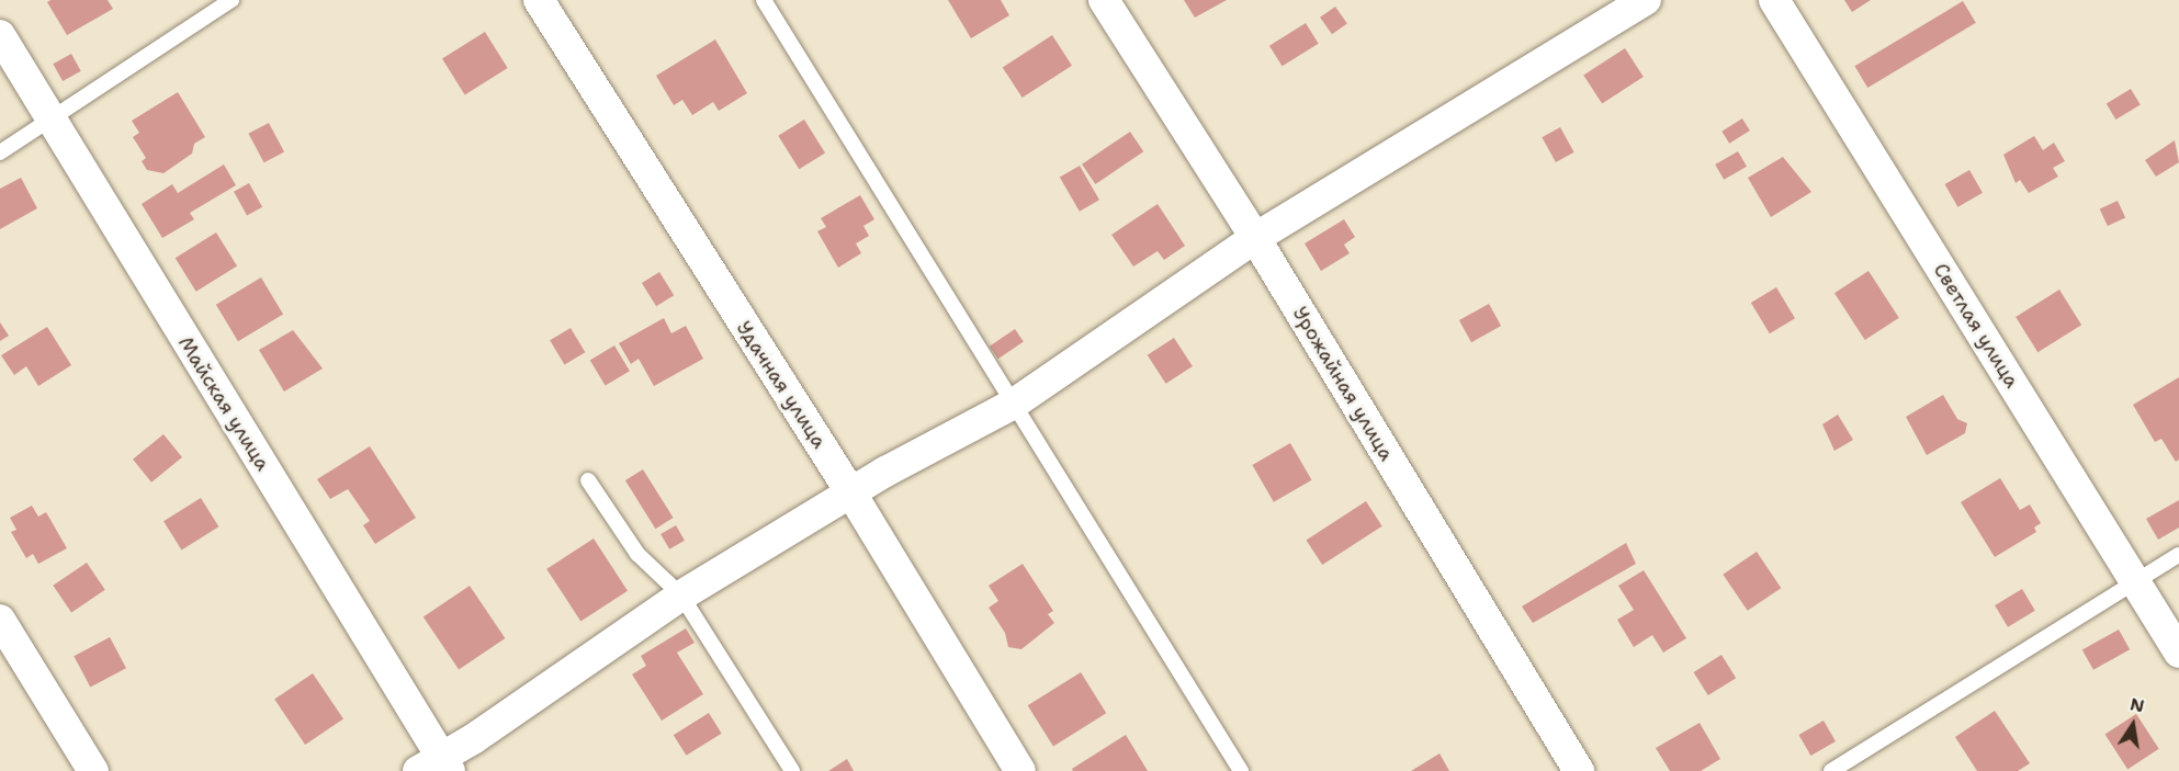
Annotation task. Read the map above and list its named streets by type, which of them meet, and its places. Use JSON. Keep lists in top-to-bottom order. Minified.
{"streets":{"street":["Светлая улица","Урожайная улица","Удачная улица","Майская улица"]},"north":"top"}
